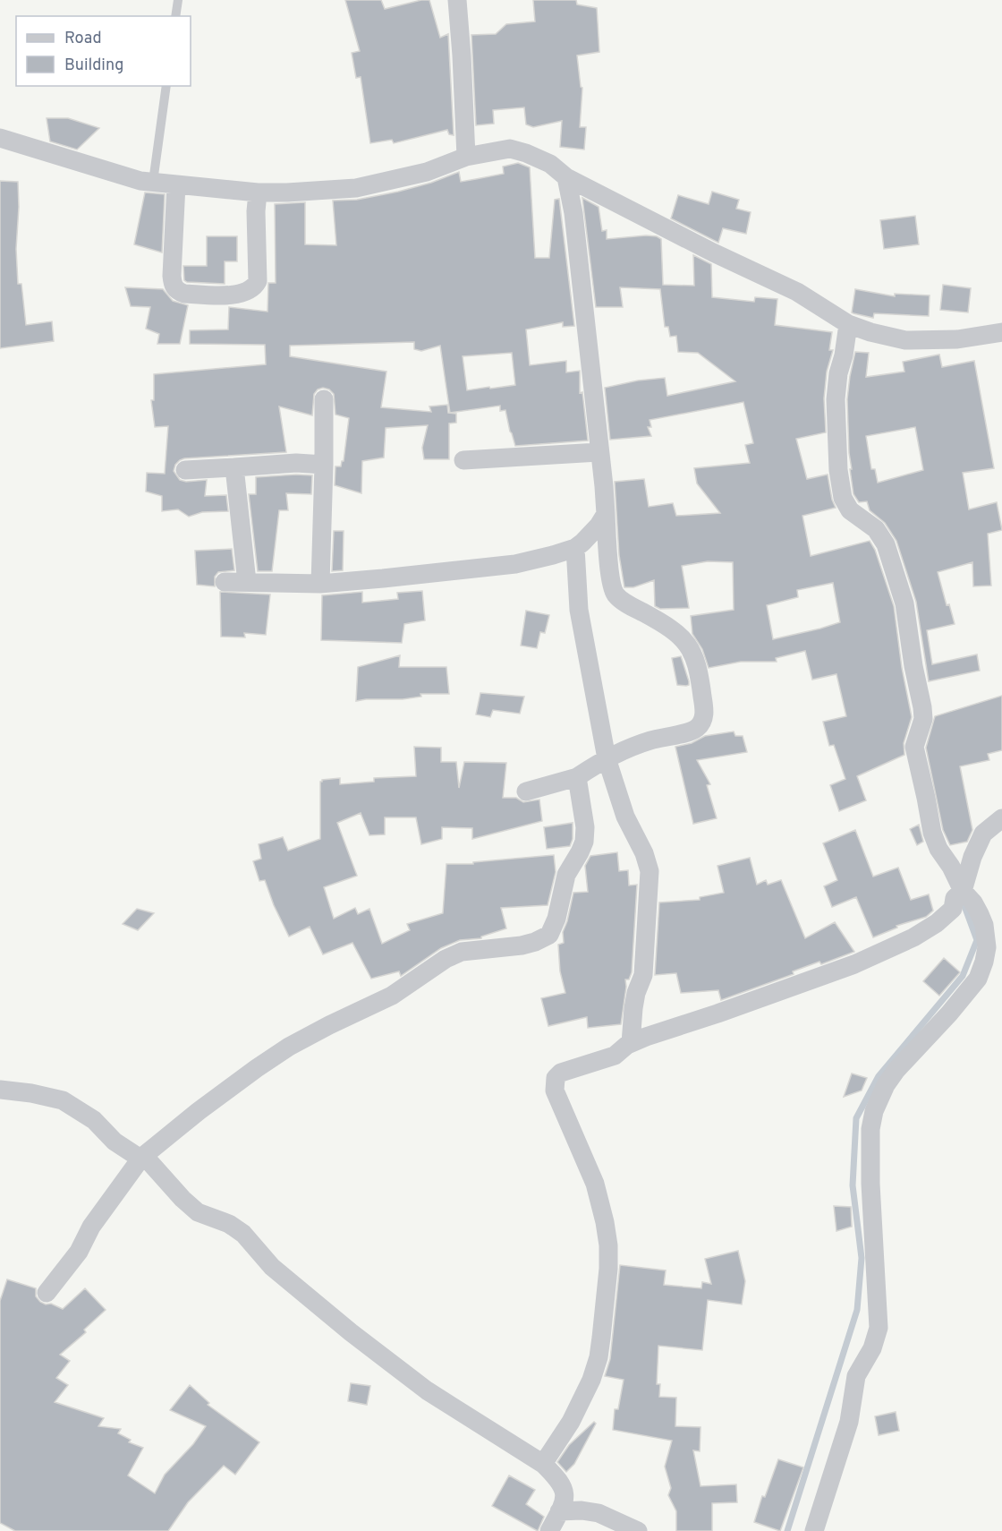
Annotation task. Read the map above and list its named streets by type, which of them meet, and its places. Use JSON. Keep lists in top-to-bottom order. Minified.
{"legend":["Road","Building"]}
